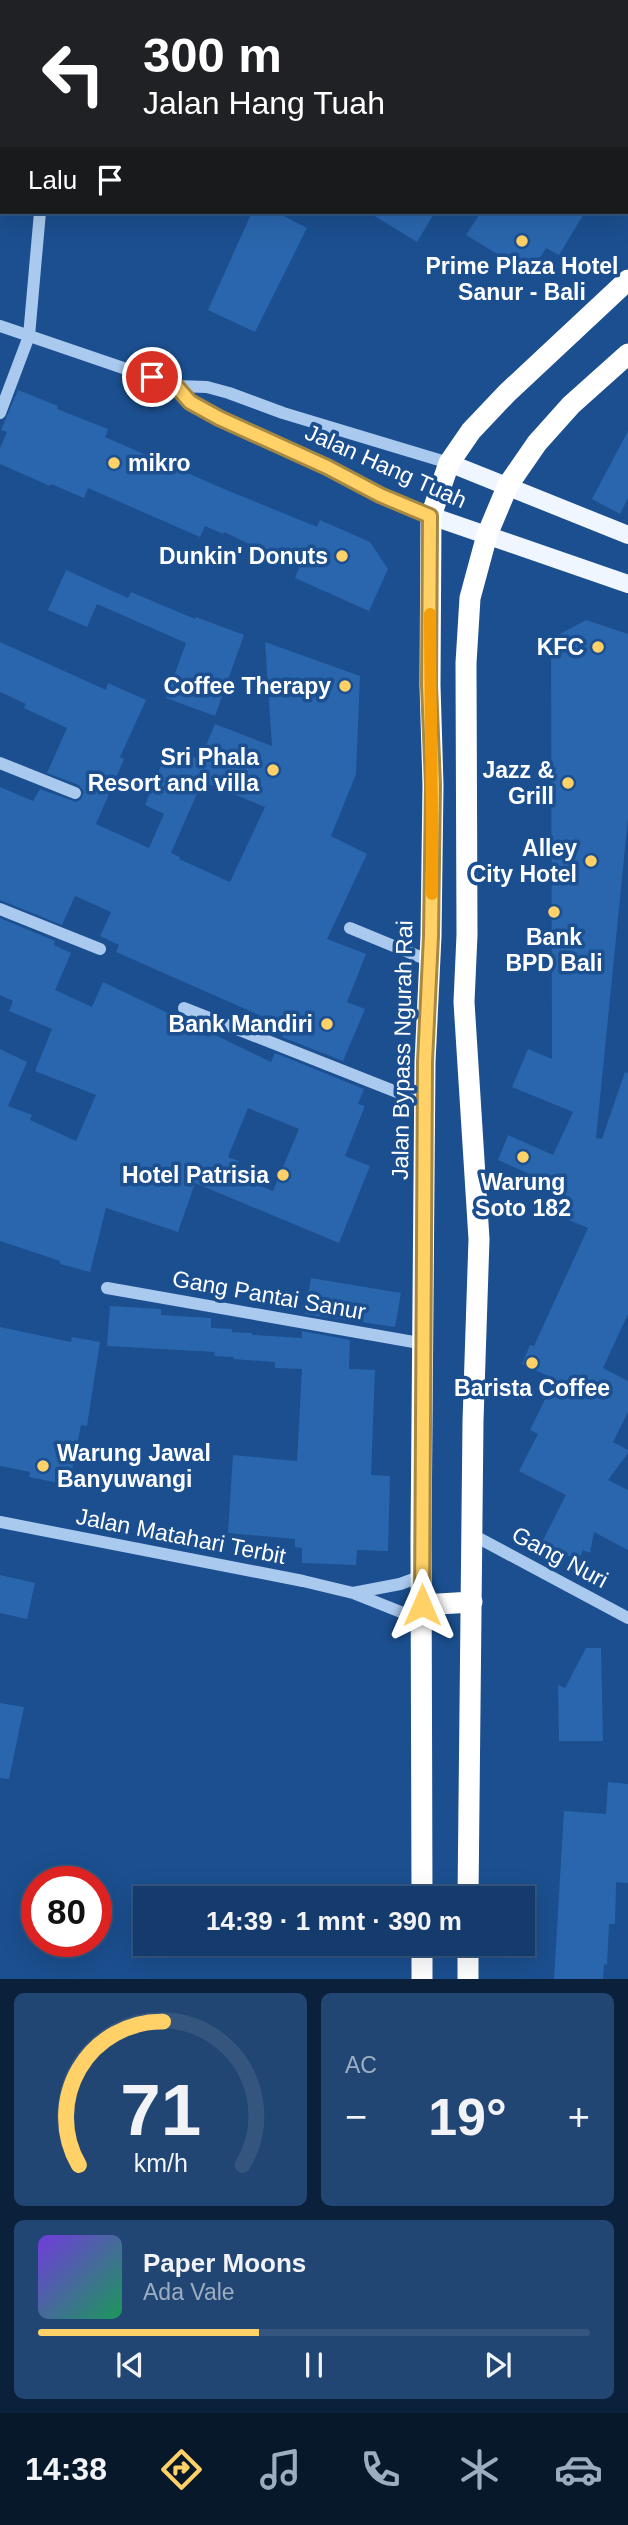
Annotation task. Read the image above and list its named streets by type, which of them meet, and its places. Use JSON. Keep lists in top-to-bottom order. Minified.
{"streets":{"highway":["Jalan Bypass Ngurah Rai"],"main road":["Jalan Hang Tuah"],"street":["Gang Pantai Sanur","Jalan Matahari Terbit","Gang Nuri"]},"crossings":[["Jalan Hang Tuah","Jalan Bypass Ngurah Rai"],["Jalan Bypass Ngurah Rai","Gang Pantai Sanur"],["Jalan Bypass Ngurah Rai","Jalan Matahari Terbit"]],"places":["Prime Plaza Hotel Sanur - Bali","mikro","Dunkin' Donuts","KFC","Coffee Therapy","Sri Phala Resort and villa","Jazz & Grill","Alley City Hotel","Bank BPD Bali","Bank Mandiri","Warung Soto 182","Hotel Patrisia","Barista Coffee","Warung Jawal Banyuwangi"],"page":{"turn":["300 m","Jalan Hang Tuah"],"then":"Lalu","limit":"80","trip":"14:39 · 1 mnt · 390 m","tile":"AC","heat":["−","19°","+"],"song":["Paper Moons","Ada Vale"],"tabs":"14:38","gauge":["71","km/h"]}}
